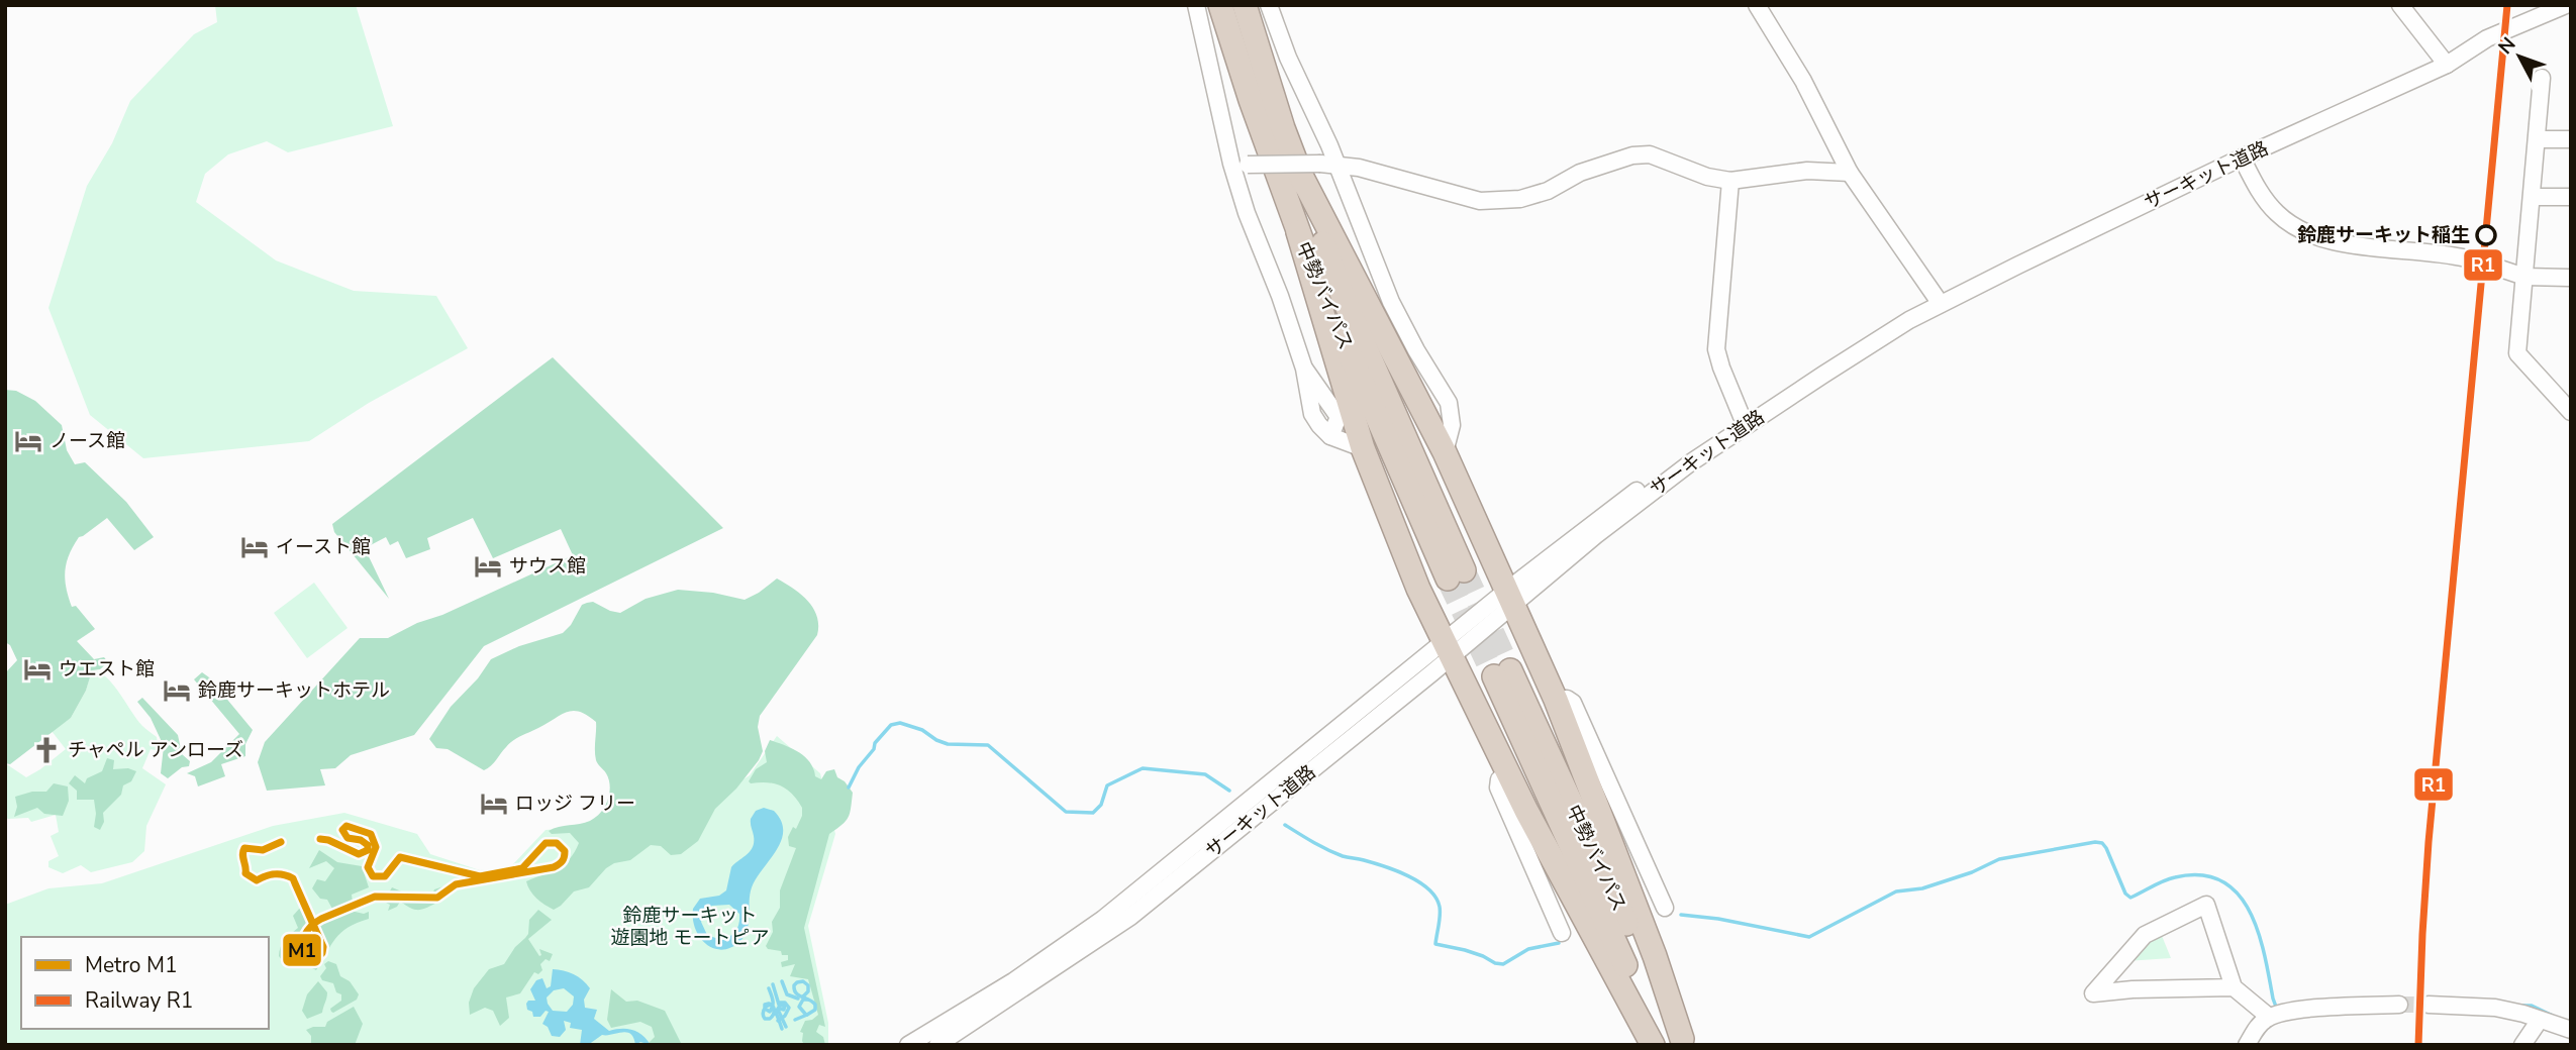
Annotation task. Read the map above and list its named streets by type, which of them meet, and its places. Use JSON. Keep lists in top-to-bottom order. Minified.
{"streets":{"highway":["中勢バイパス"],"street":["サーキット道路"]},"parks":["鈴鹿サーキット 遊園地 モートピア"],"places":{"other":["鈴鹿サーキット稲生"],"hotel":["ノース館","イースト館","サウス館","ウエスト館","鈴鹿サーキットホテル","ロッジ フリー"],"church":["チャペル アンローズ"]},"lines":["rail line R1","metro line M1"],"legend":["Metro M1","Railway R1"],"north":"top left"}
